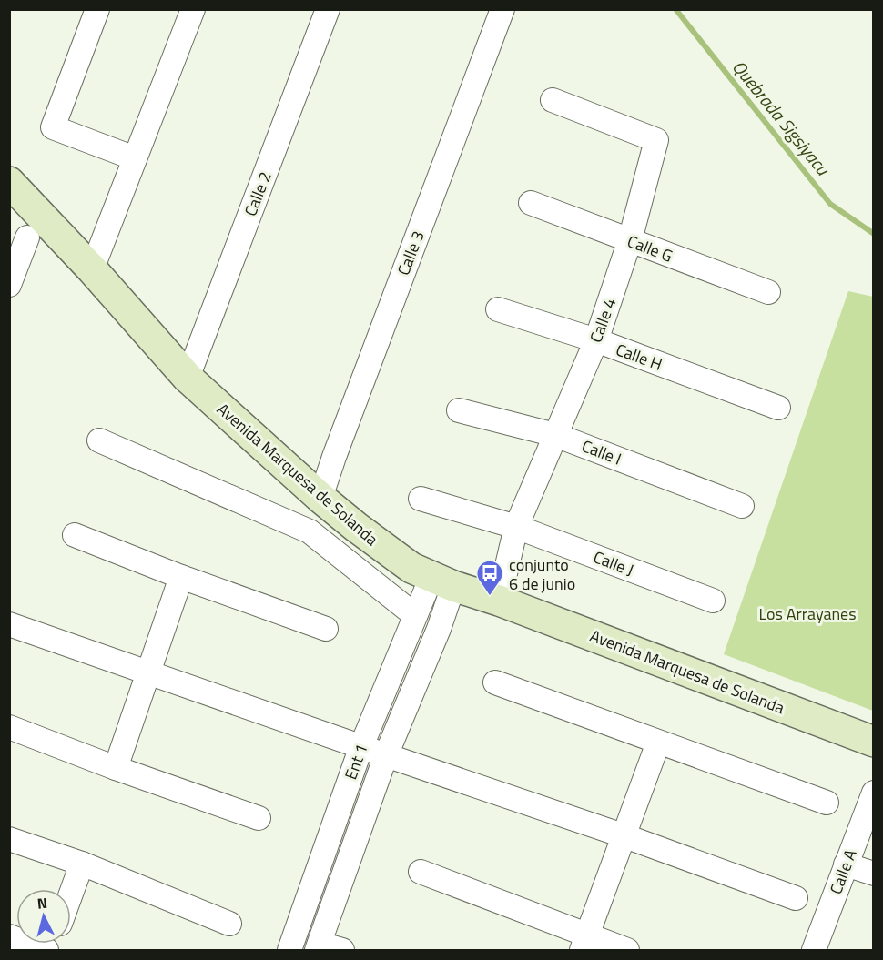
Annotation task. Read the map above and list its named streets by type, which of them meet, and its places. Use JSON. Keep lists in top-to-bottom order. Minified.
{"streets":{"street":["Calle 2","Calle G","Calle 3","Calle 4","Calle H","Calle I","Avenida Marquesa de Solanda","Calle J","Ent 1","Calle A"]},"crossings":[["Calle 2","Avenida Marquesa de Solanda"],["Calle G","Calle 4"],["Calle 3","Avenida Marquesa de Solanda"],["Calle 4","Calle H"],["Calle 4","Calle I"],["Calle 4","Avenida Marquesa de Solanda"],["Calle 4","Calle J"],["Avenida Marquesa de Solanda","Ent 1"]],"water":["Quebrada Sigsiyacu"],"parks":["Los Arrayanes"],"places":{"bus stop":["conjunto 6 de junio"]},"north":"top"}
